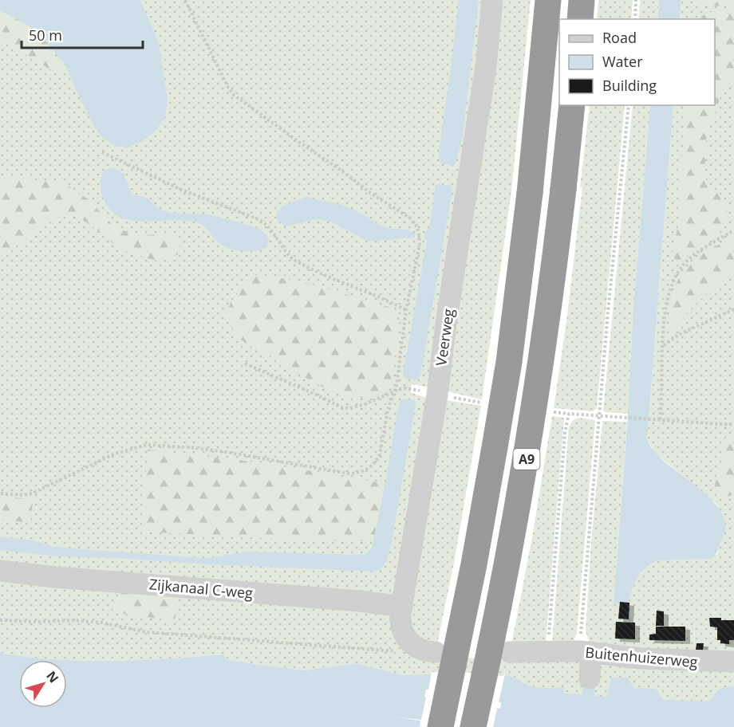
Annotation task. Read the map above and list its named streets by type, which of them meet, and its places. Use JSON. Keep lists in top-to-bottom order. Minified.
{"streets":{"highway":["A9"],"street":["Veerweg","Zijkanaal C-weg","Buitenhuizerweg"]},"crossings":[["Veerweg","Zijkanaal C-weg"]],"legend":["Road","Water","Building"],"scale_bar":"50 m","north":"top right"}
